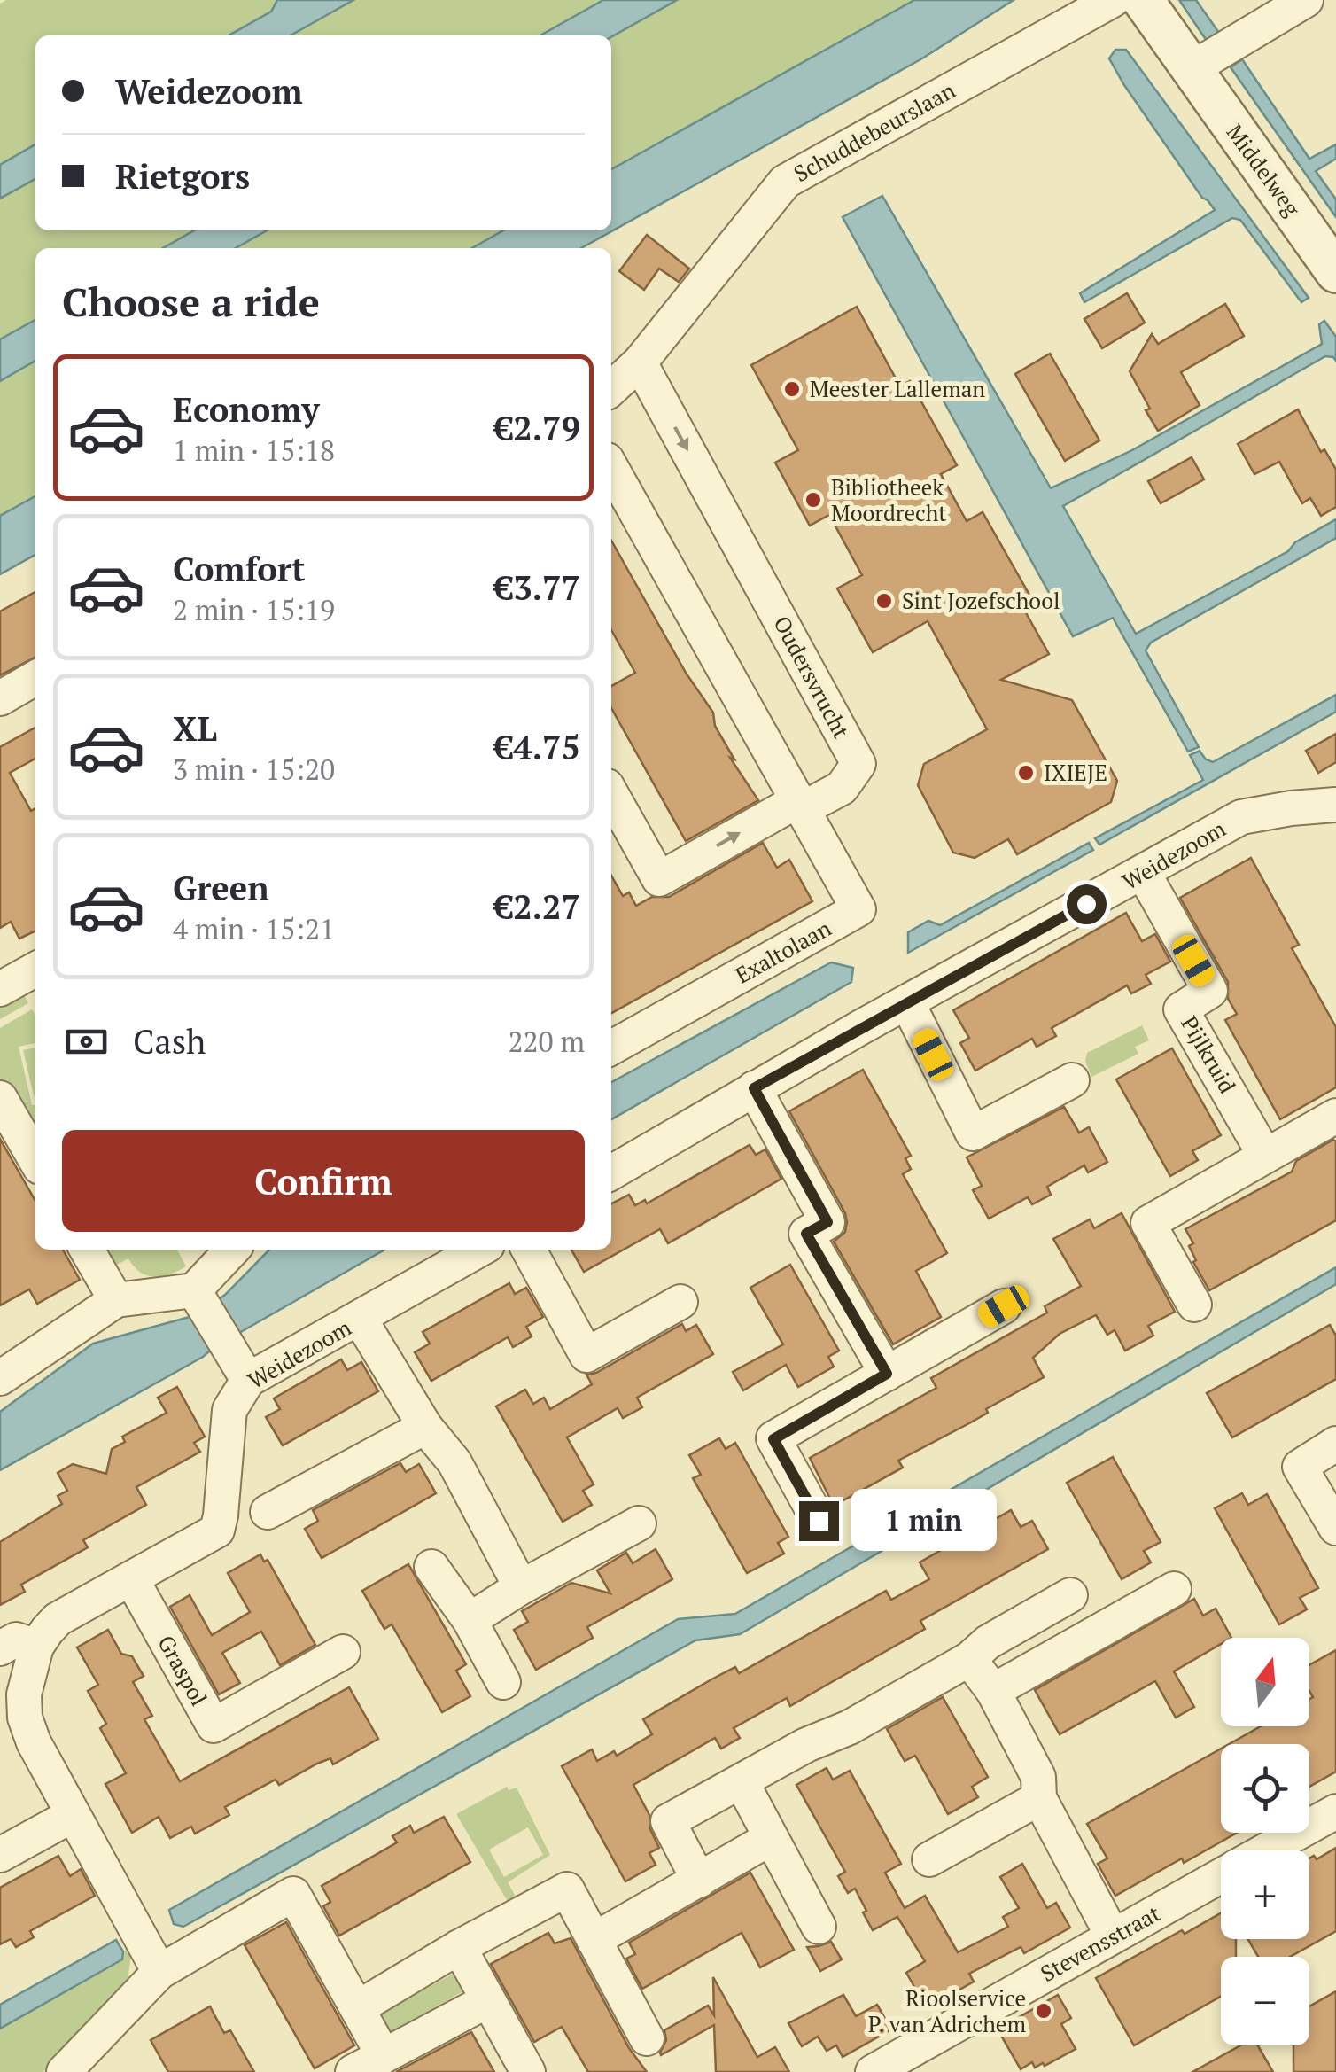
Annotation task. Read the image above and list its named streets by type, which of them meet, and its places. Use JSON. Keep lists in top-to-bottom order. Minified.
{"streets":{"street":["Schuddebeurslaan","Middelweg","Oudersvrucht","Weidezoom","Exaltolaan","Pijlkruid","Graspol","Stevensstraat"]},"crossings":[["Schuddebeurslaan","Oudersvrucht"],["Oudersvrucht","Exaltolaan"],["Weidezoom","Pijlkruid"],["Weidezoom","Graspol"]],"places":["Meester Lalleman","Bibliotheek Moordrecht","Sint Jozefschool","IXIEJE","Rioolservice P. van Adrichem"],"north":"top","page":{"banner":["Weidezoom","Rietgors"],"heading":"Choose a ride","list":[{"name":"Economy","note":"1 min · 15:18","value":"€2.79"},{"name":"Comfort","note":"2 min · 15:19","value":"€3.77"},{"name":"XL","note":"3 min · 15:20","value":"€4.75"},{"name":"Green","note":"4 min · 15:21","value":"€2.27"}],"pay":["Cash","220 m"],"buttons":"Confirm","bubble":"1 min","map_buttons":["+","−"]}}
